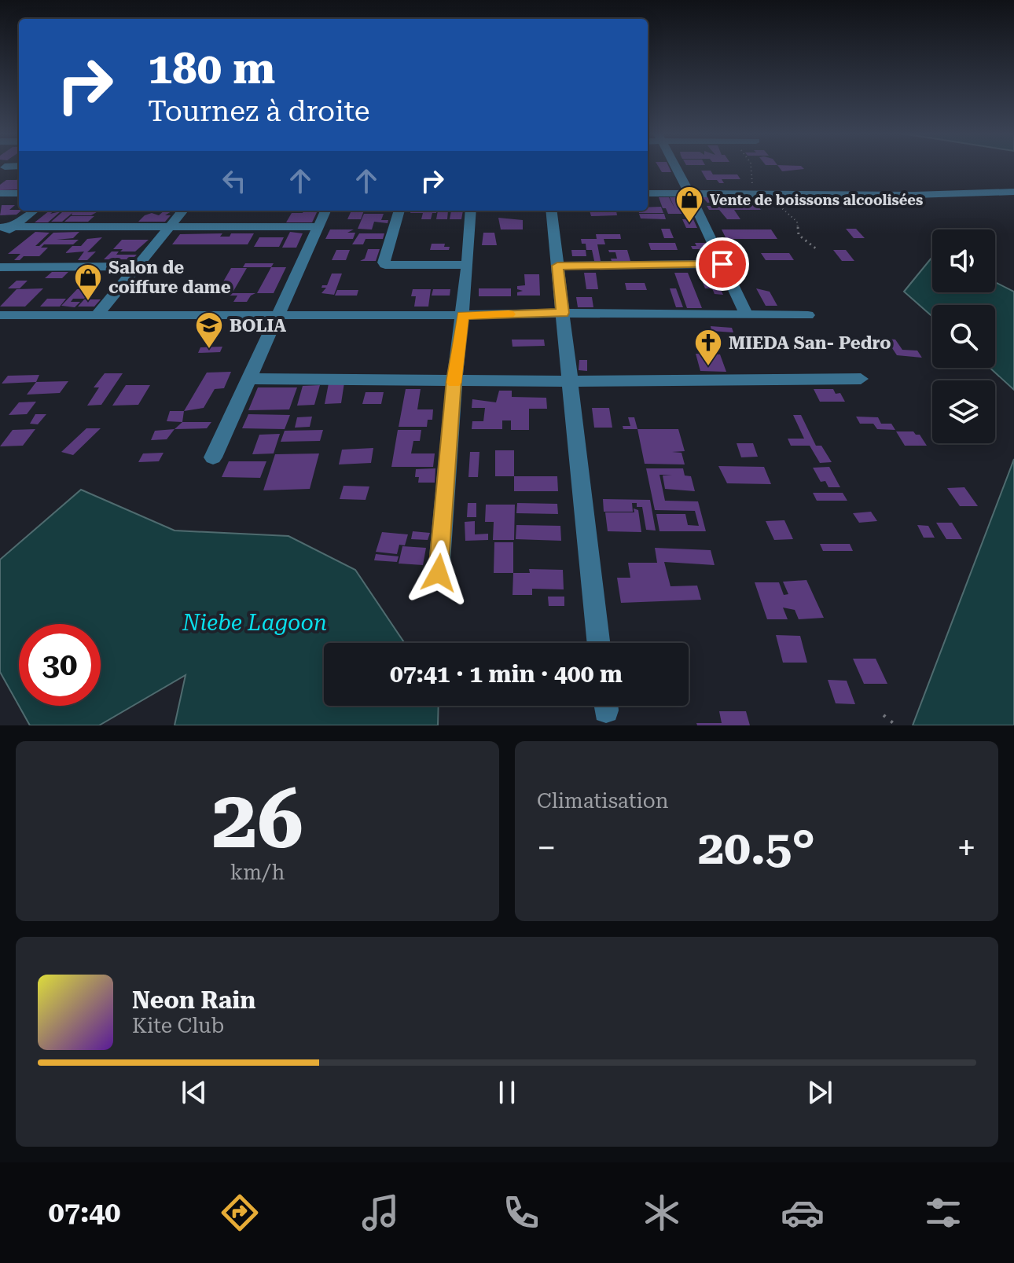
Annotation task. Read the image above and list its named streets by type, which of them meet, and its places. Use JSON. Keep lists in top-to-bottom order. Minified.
{"water":["Niebe Lagoon"],"places":{"shop":["Vente de boissons alcoolisées","Salon de coiffure dame"],"school or university":["BOLIA"],"church":["MIEDA San- Pedro"]},"page":{"turn":["180 m","Tournez à droite"],"limit":"30","trip":"07:41 · 1 min · 400 m","tile":[["26","km/h"],"Climatisation"],"heat":["−","20.5°","+"],"song":["Neon Rain","Kite Club"],"tabs":"07:40"}}
